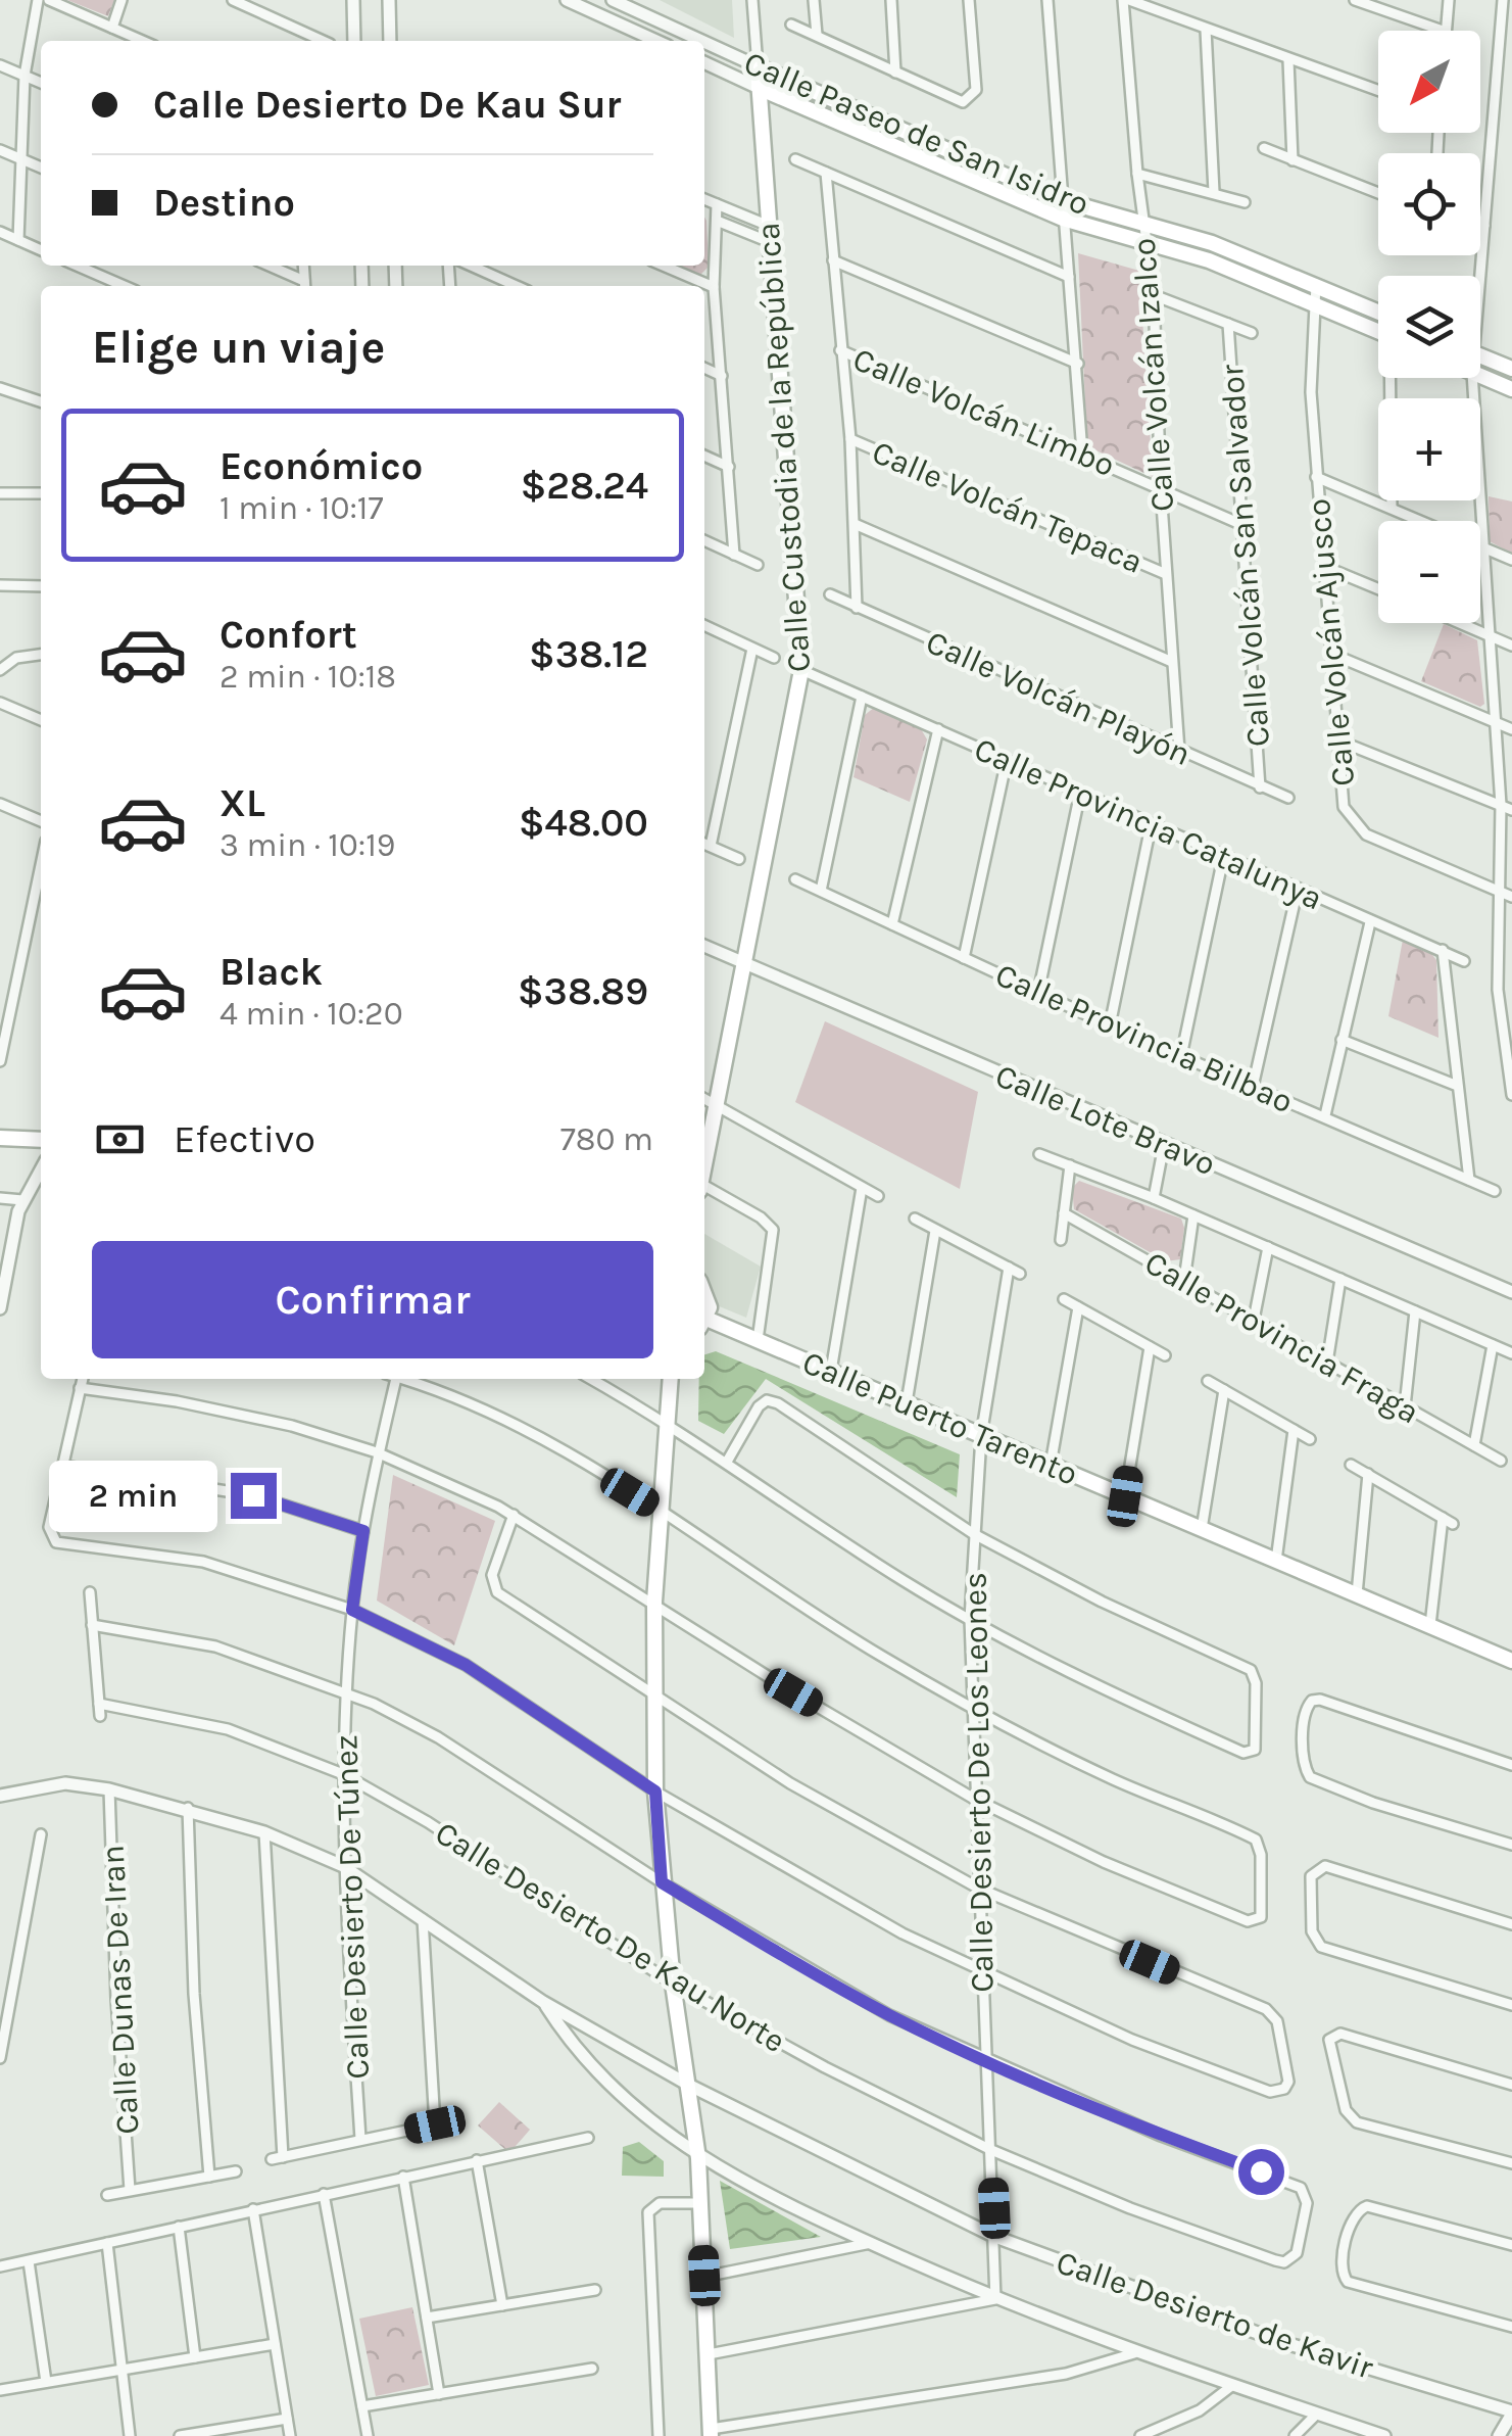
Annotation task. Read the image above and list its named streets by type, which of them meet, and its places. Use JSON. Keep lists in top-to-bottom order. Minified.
{"streets":{"main road":["Calle Paseo de San Isidro","Calle Custodia de la República","Calle Puerto Tarento"],"street":["Calle Volcán Izalco","Calle Volcán Limbo","Calle Volcán Tepaca","Calle Volcán San Salvador","Calle Volcán Ajusco","Calle Volcán Playón","Calle Provincia Catalunya","Calle Provincia Bilbao","Calle Lote Bravo","Calle Provincia Fraga","Calle Desierto De Los Leones","Calle Desierto De Túnez","Calle Desierto De Kau Norte","Calle Dunas De Iran","Calle Desierto de Kavir"]},"crossings":[["Calle Paseo de San Isidro","Calle Volcán Izalco"],["Calle Paseo de San Isidro","Calle Custodia de la República"],["Calle Paseo de San Isidro","Calle Volcán Ajusco"],["Calle Volcán Izalco","Calle Volcán Limbo"],["Calle Volcán Izalco","Calle Volcán Tepaca"],["Calle Volcán Izalco","Calle Volcán San Salvador"],["Calle Volcán Izalco","Calle Volcán Playón"],["Calle Volcán Limbo","Calle Volcán San Salvador"],["Calle Custodia de la República","Calle Provincia Catalunya"],["Calle Custodia de la República","Calle Lote Bravo"],["Calle Volcán San Salvador","Calle Volcán Playón"],["Calle Puerto Tarento","Calle Desierto De Los Leones"],["Calle Desierto De Los Leones","Calle Desierto De Kau Norte"],["Calle Desierto De Los Leones","Calle Desierto de Kavir"],["Calle Desierto De Túnez","Calle Desierto De Kau Norte"],["Calle Desierto De Túnez","Calle Desierto de Kavir"],["Calle Dunas De Iran","Calle Desierto de Kavir"]],"north":"bottom left","page":{"map_buttons":["+","−"],"banner":["Calle Desierto De Kau Sur","Destino"],"heading":"Elige un viaje","list":[{"name":"Económico","note":"1 min · 10:17","value":"$28.24"},{"name":"Confort","note":"2 min · 10:18","value":"$38.12"},{"name":"XL","note":"3 min · 10:19","value":"$48.00"},{"name":"Black","note":"4 min · 10:20","value":"$38.89"}],"pay":["Efectivo","780 m"],"buttons":"Confirmar","bubble":"2 min"}}
